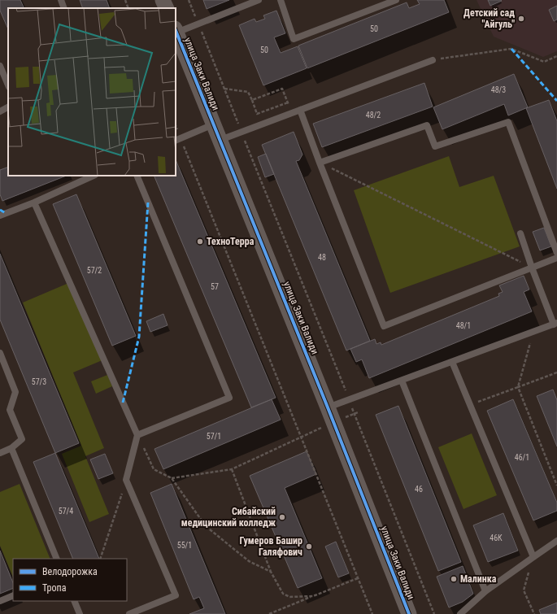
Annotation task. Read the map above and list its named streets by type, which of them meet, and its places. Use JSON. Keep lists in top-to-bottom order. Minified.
{"streets":{"street":["улица Заки Валиди"]},"places":["Детский сад \"Айгуль\"","ТехноТерра","Сибайский медицинский колледж","Гумеров Башир Галяфович","Малинка"],"house_numbers":["50","50","48/3","48/2","48","57/2","57","48/1","57/3","57/1","46/1","46","57/4","46К","55/1"],"legend":["Велодорожка","Тропа"]}
